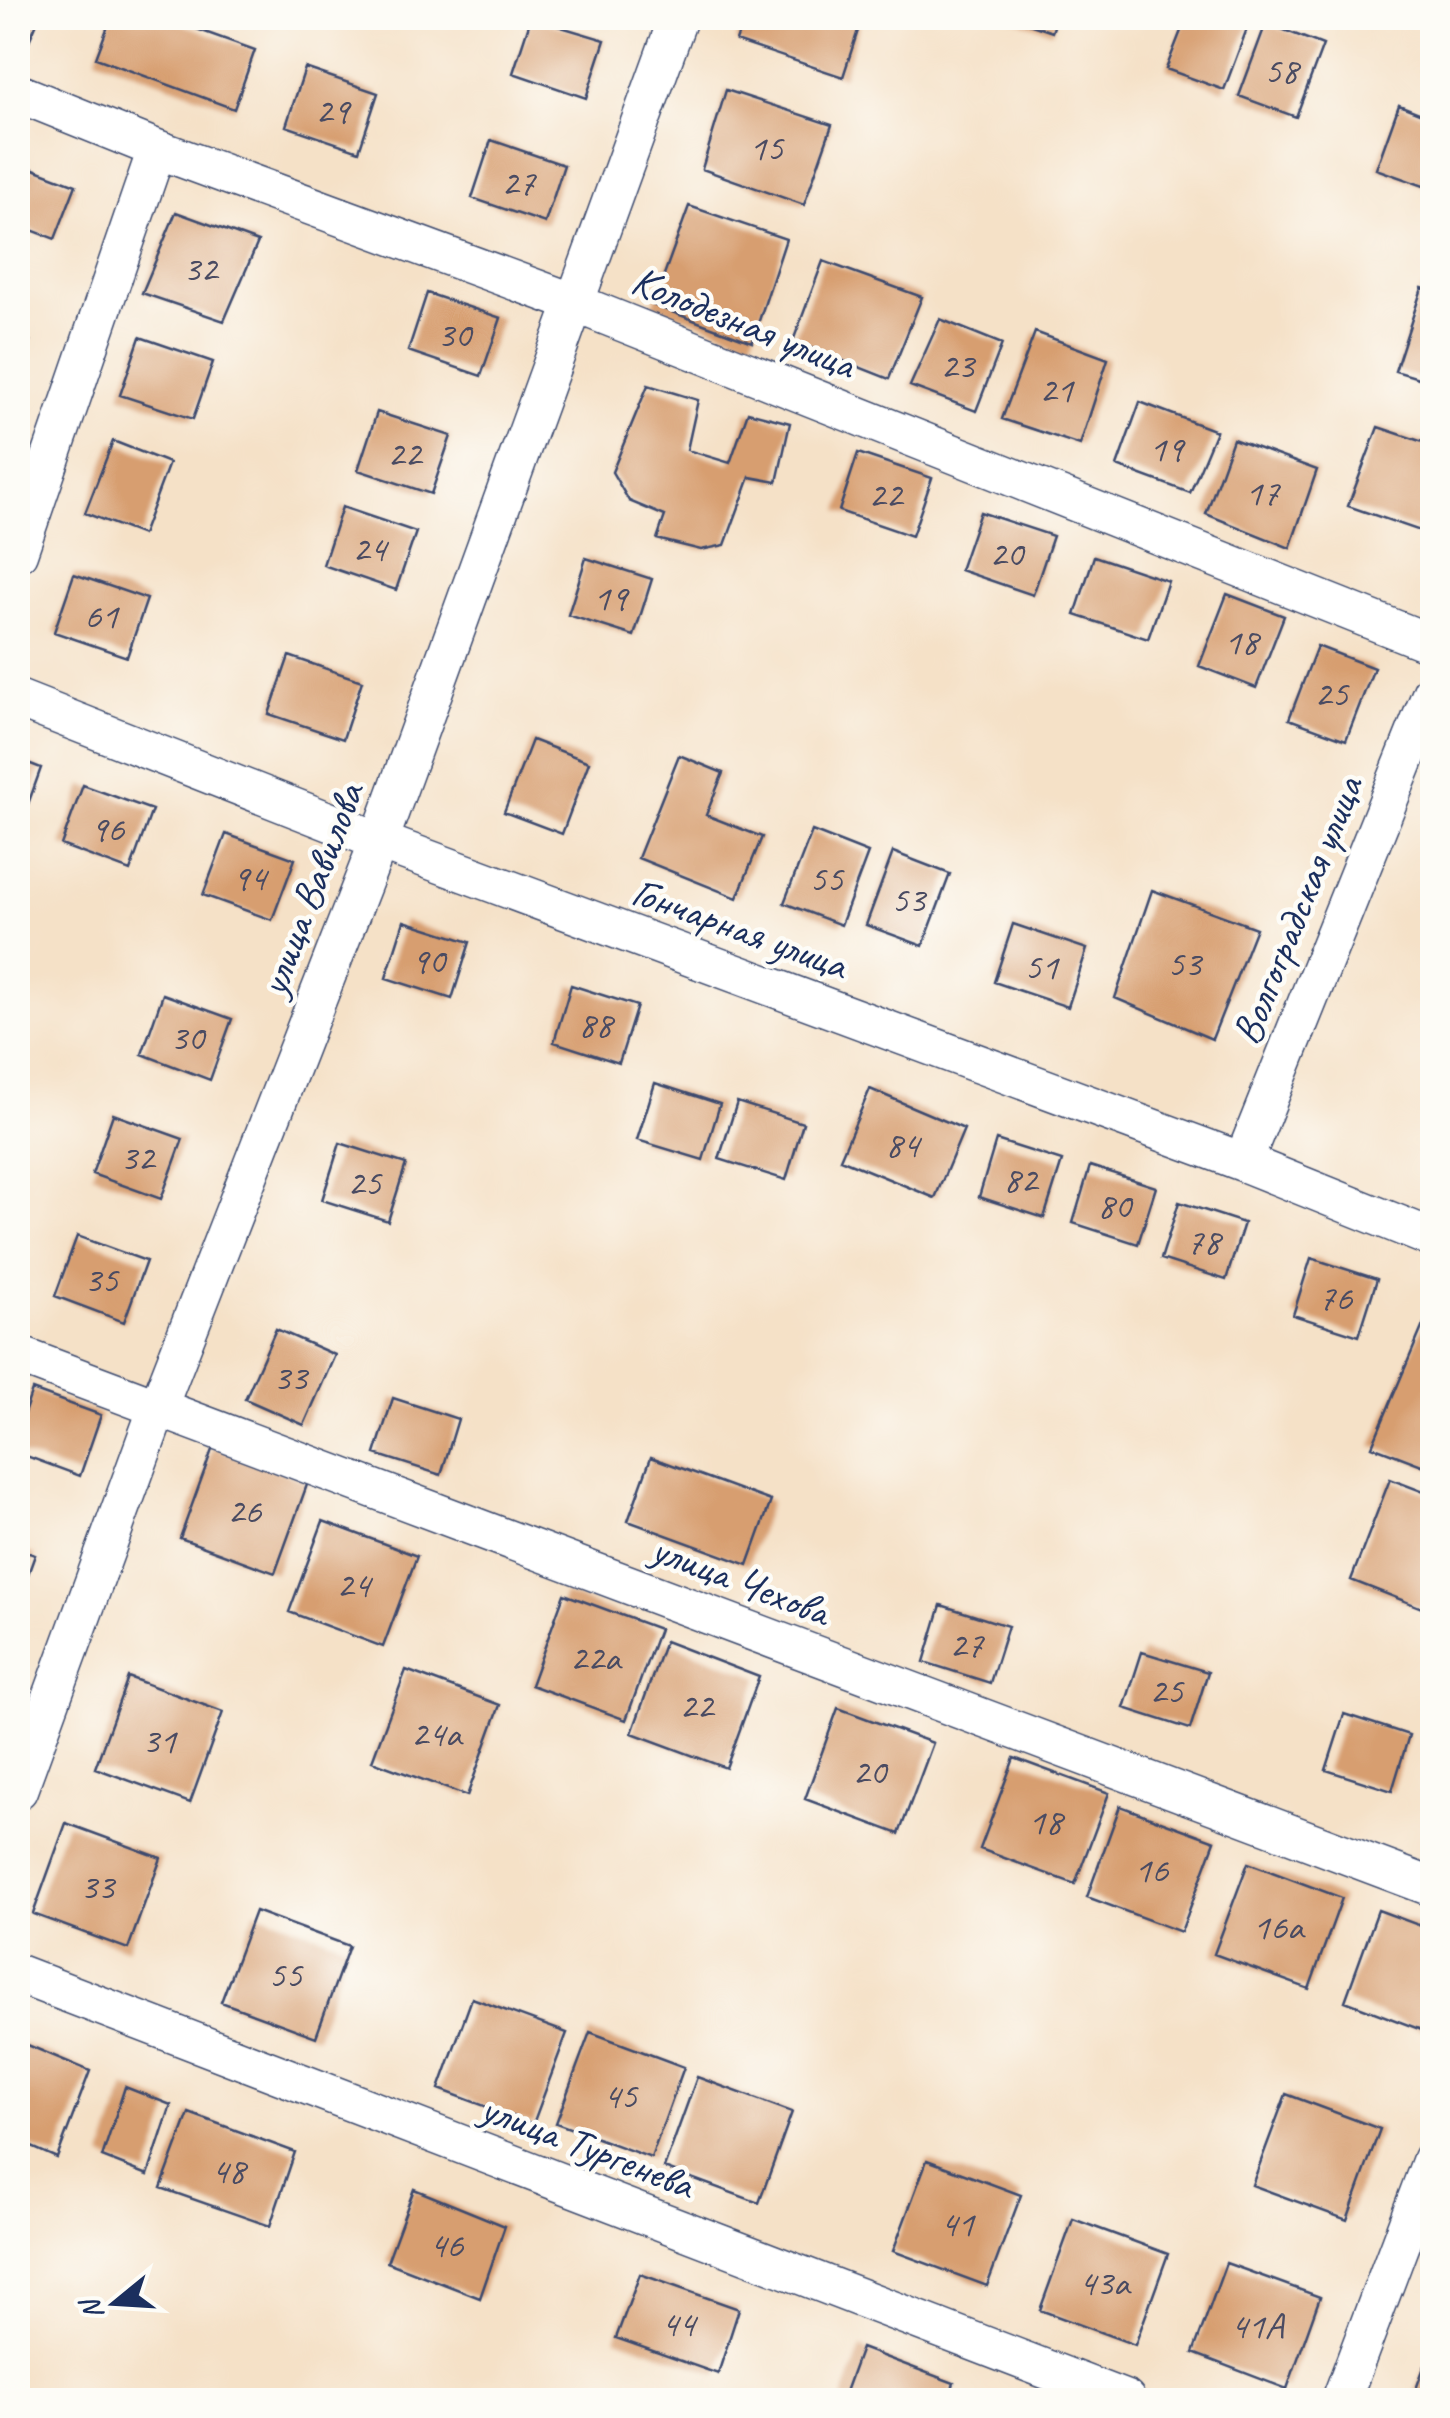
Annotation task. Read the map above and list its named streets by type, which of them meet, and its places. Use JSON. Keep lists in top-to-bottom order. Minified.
{"streets":{"street":["Колодезная улица","улица Вавилова","Волгоградская улица","Гончарная улица","улица Чехова","улица Тургенева"]},"crossings":[["Колодезная улица","улица Вавилова"],["улица Вавилова","Гончарная улица"],["улица Вавилова","улица Чехова"],["Волгоградская улица","Гончарная улица"]],"house_numbers":["58","29","15","27","32","30","23","21","19","22","17","22","24","20","19","61","18","25","96","94","55","53","90","53","51","88","30","84","32","82","25","80","78","35","76","33","26","24","27","22а","25","22","24а","31","20","18","16","33","16а","55","45","48","41","46","43а","44","41А"],"north":"left"}
